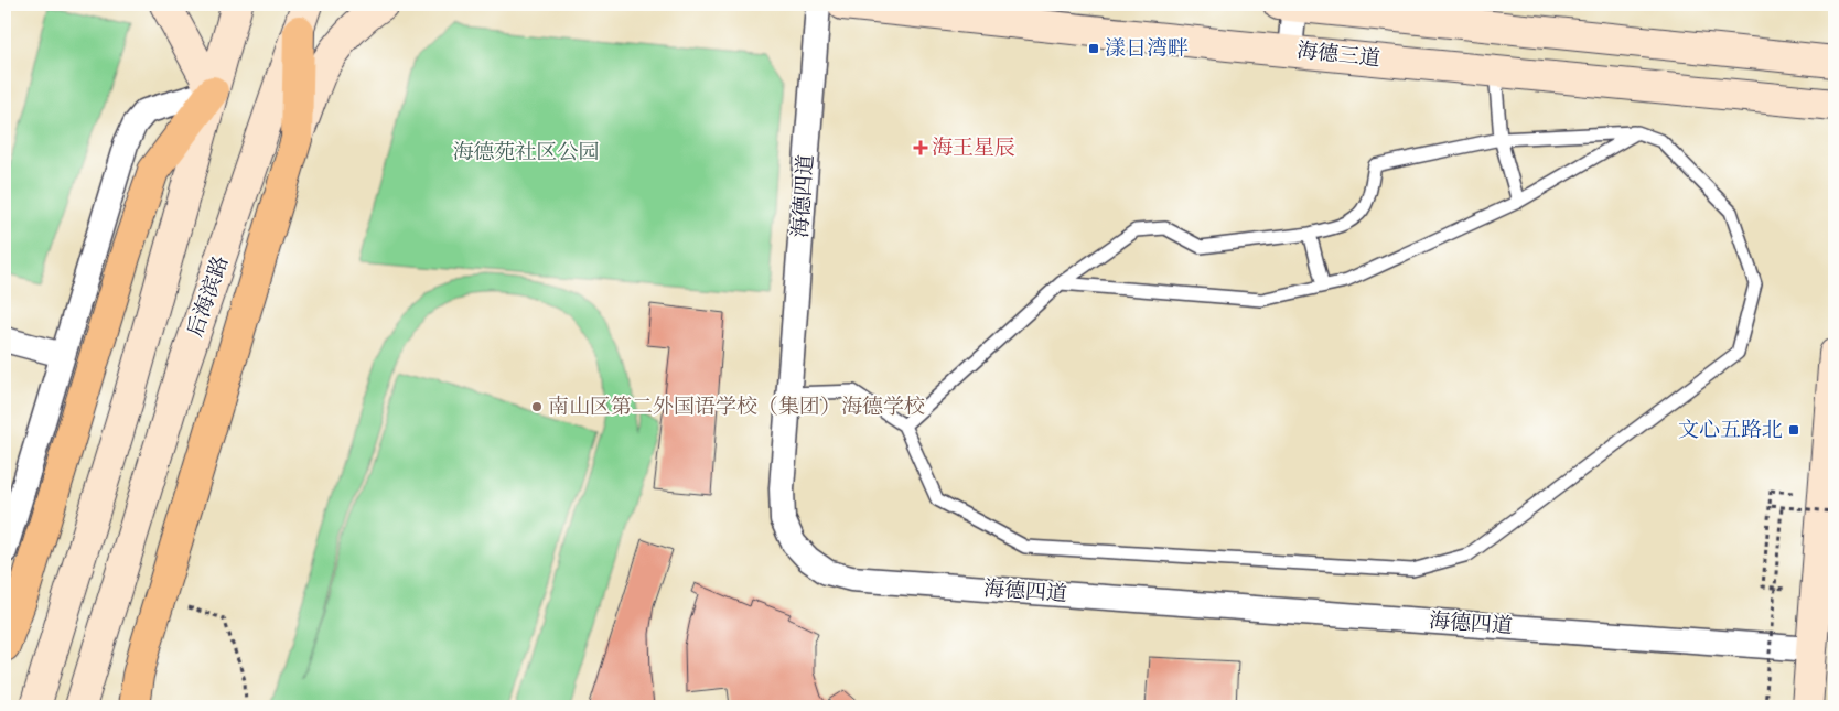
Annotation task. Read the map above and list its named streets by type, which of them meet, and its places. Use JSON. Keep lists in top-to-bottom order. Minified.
{"streets":{"main road":["海德三道","后海滨路"],"street":["海德四道"]},"parks":["海德苑社区公园"],"places":{"transit":["漾日湾畔","文心五路北"],"health":["海王星辰"],"other":["南山区第二外国语学校（集团）海德学校"]}}
